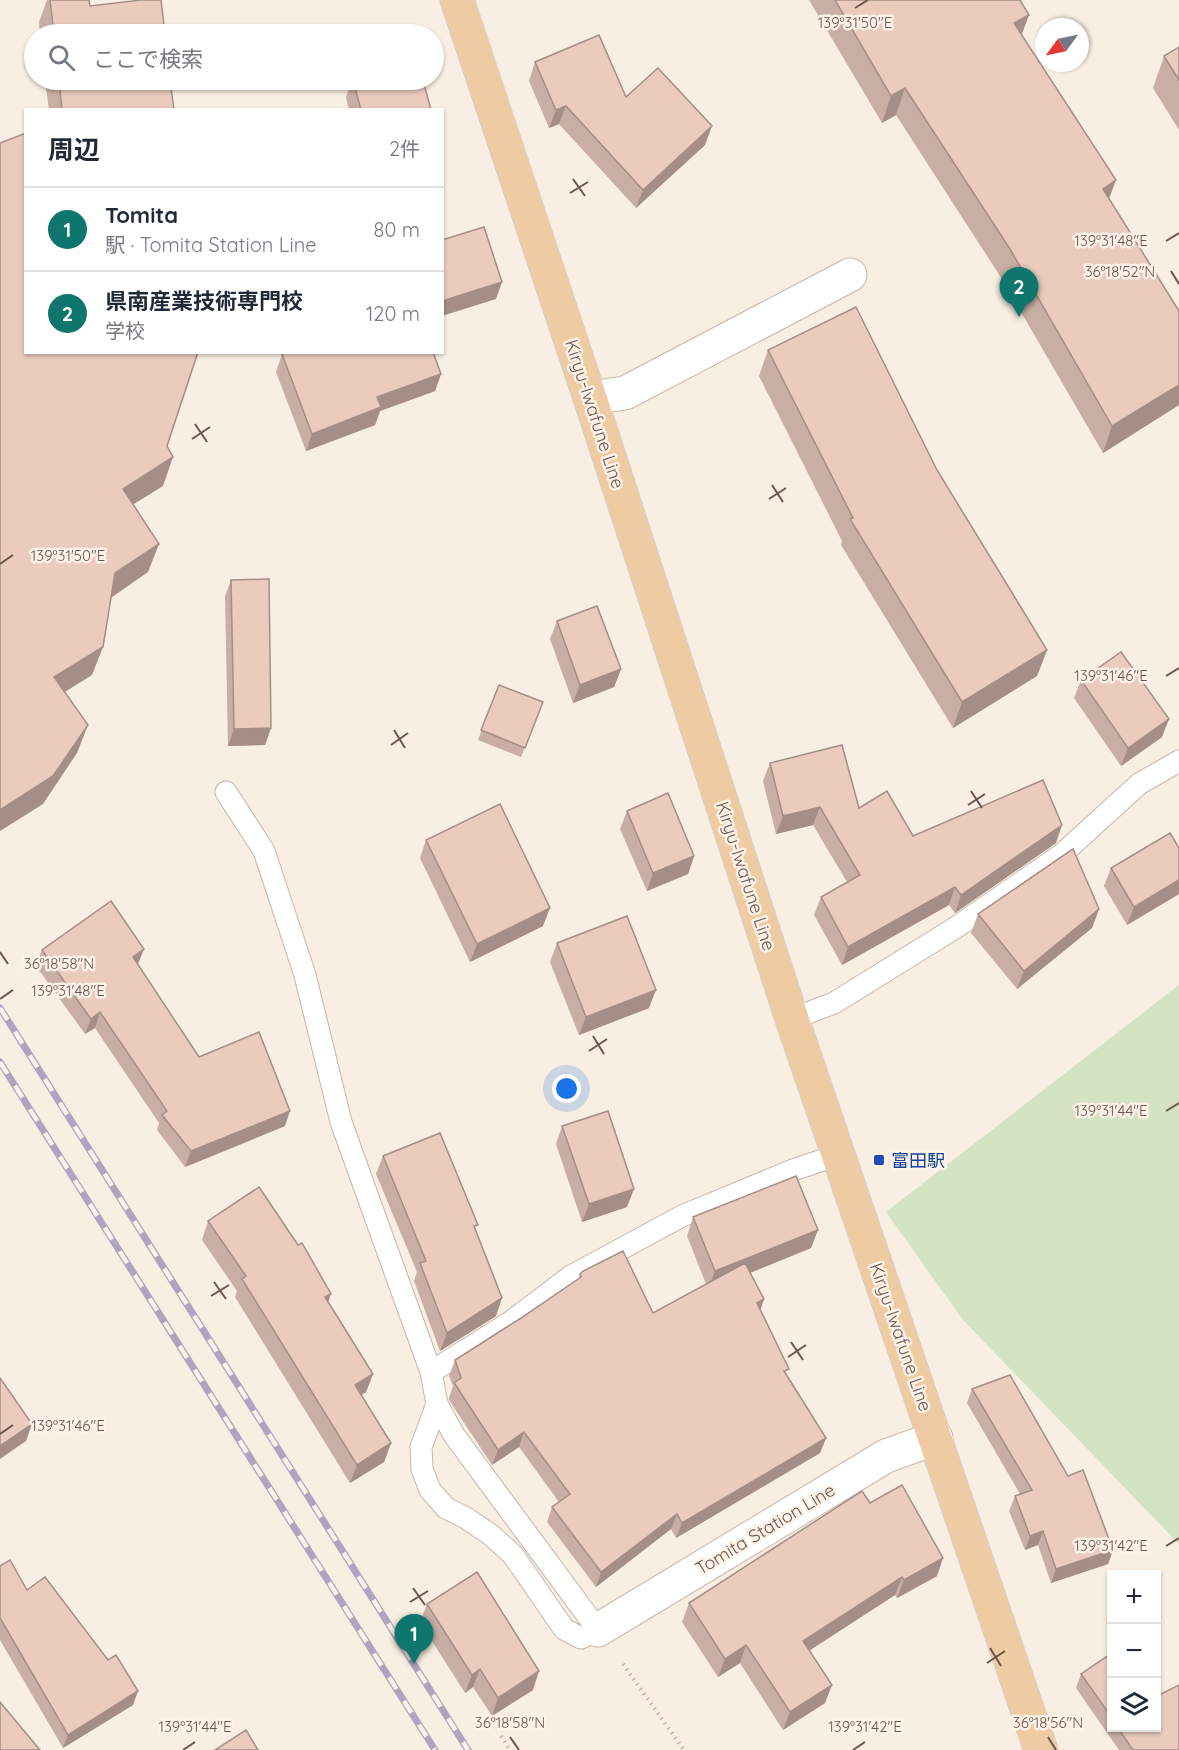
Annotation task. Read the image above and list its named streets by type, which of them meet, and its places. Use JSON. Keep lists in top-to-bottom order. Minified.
{"streets":{"main road":["Kiryu-Iwafune Line","Tomita Station Line"]},"crossings":[["Kiryu-Iwafune Line","Tomita Station Line"]],"places":{"transit":["富田駅"]},"north":"bottom left","page":{"search":"ここで検索","heading":["周辺","2件"],"list":[{"mark":"1","name":"Tomita","note":"駅 · Tomita Station Line","value":"80 m"},{"mark":"2","name":"県南産業技術専門校","note":"学校","value":"120 m"}],"pins":["2","1"],"map_buttons":["+","−"]},"coordinates":["139°31'50\"E","139°31'48\"E","36°18'52\"N","139°31'46\"E","36°18'58\"N","139°31'44\"E","139°31'42\"E","36°18'56\"N"]}
